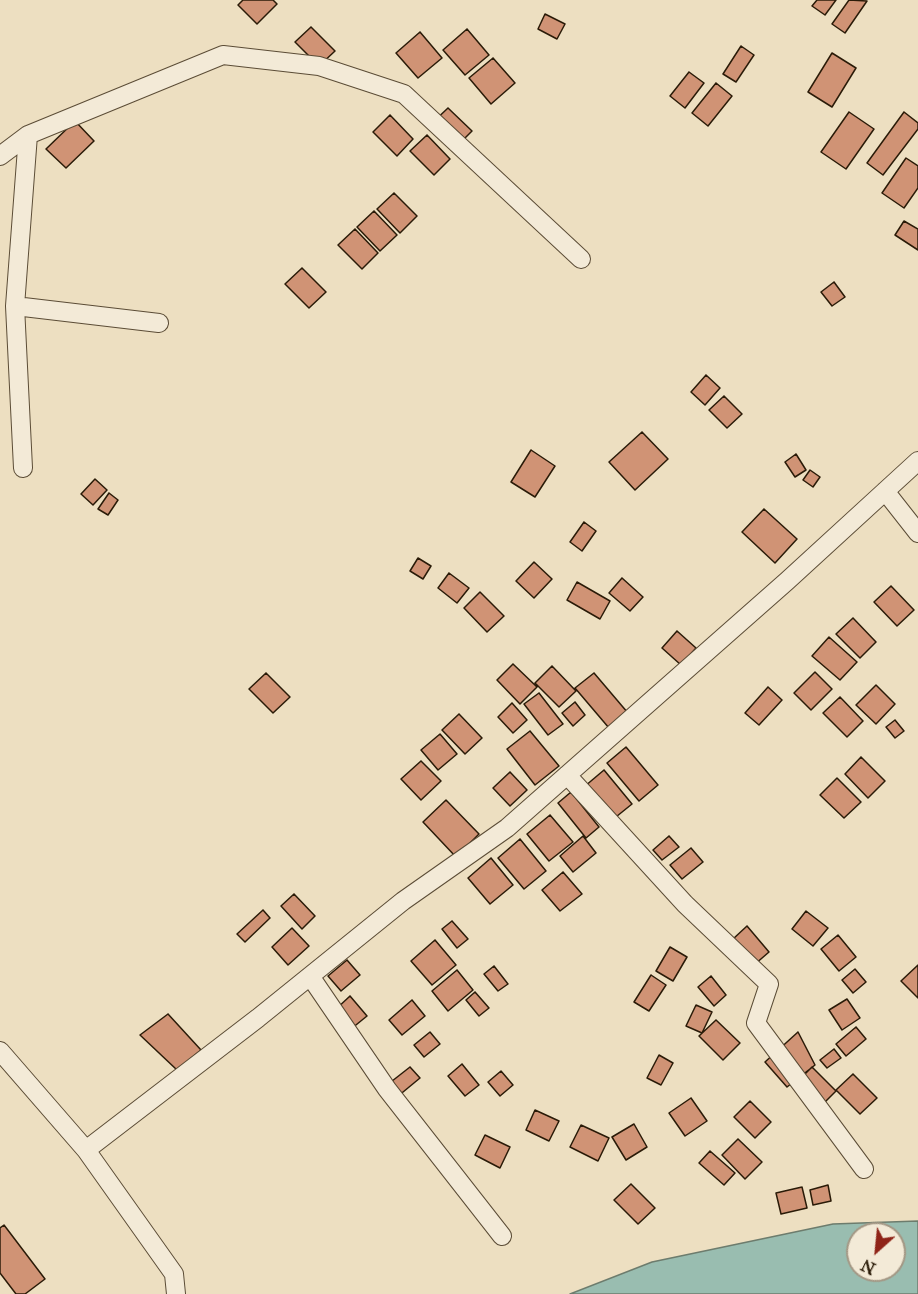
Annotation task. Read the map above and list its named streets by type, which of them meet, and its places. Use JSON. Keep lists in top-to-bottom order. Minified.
{"north":"bottom left"}
